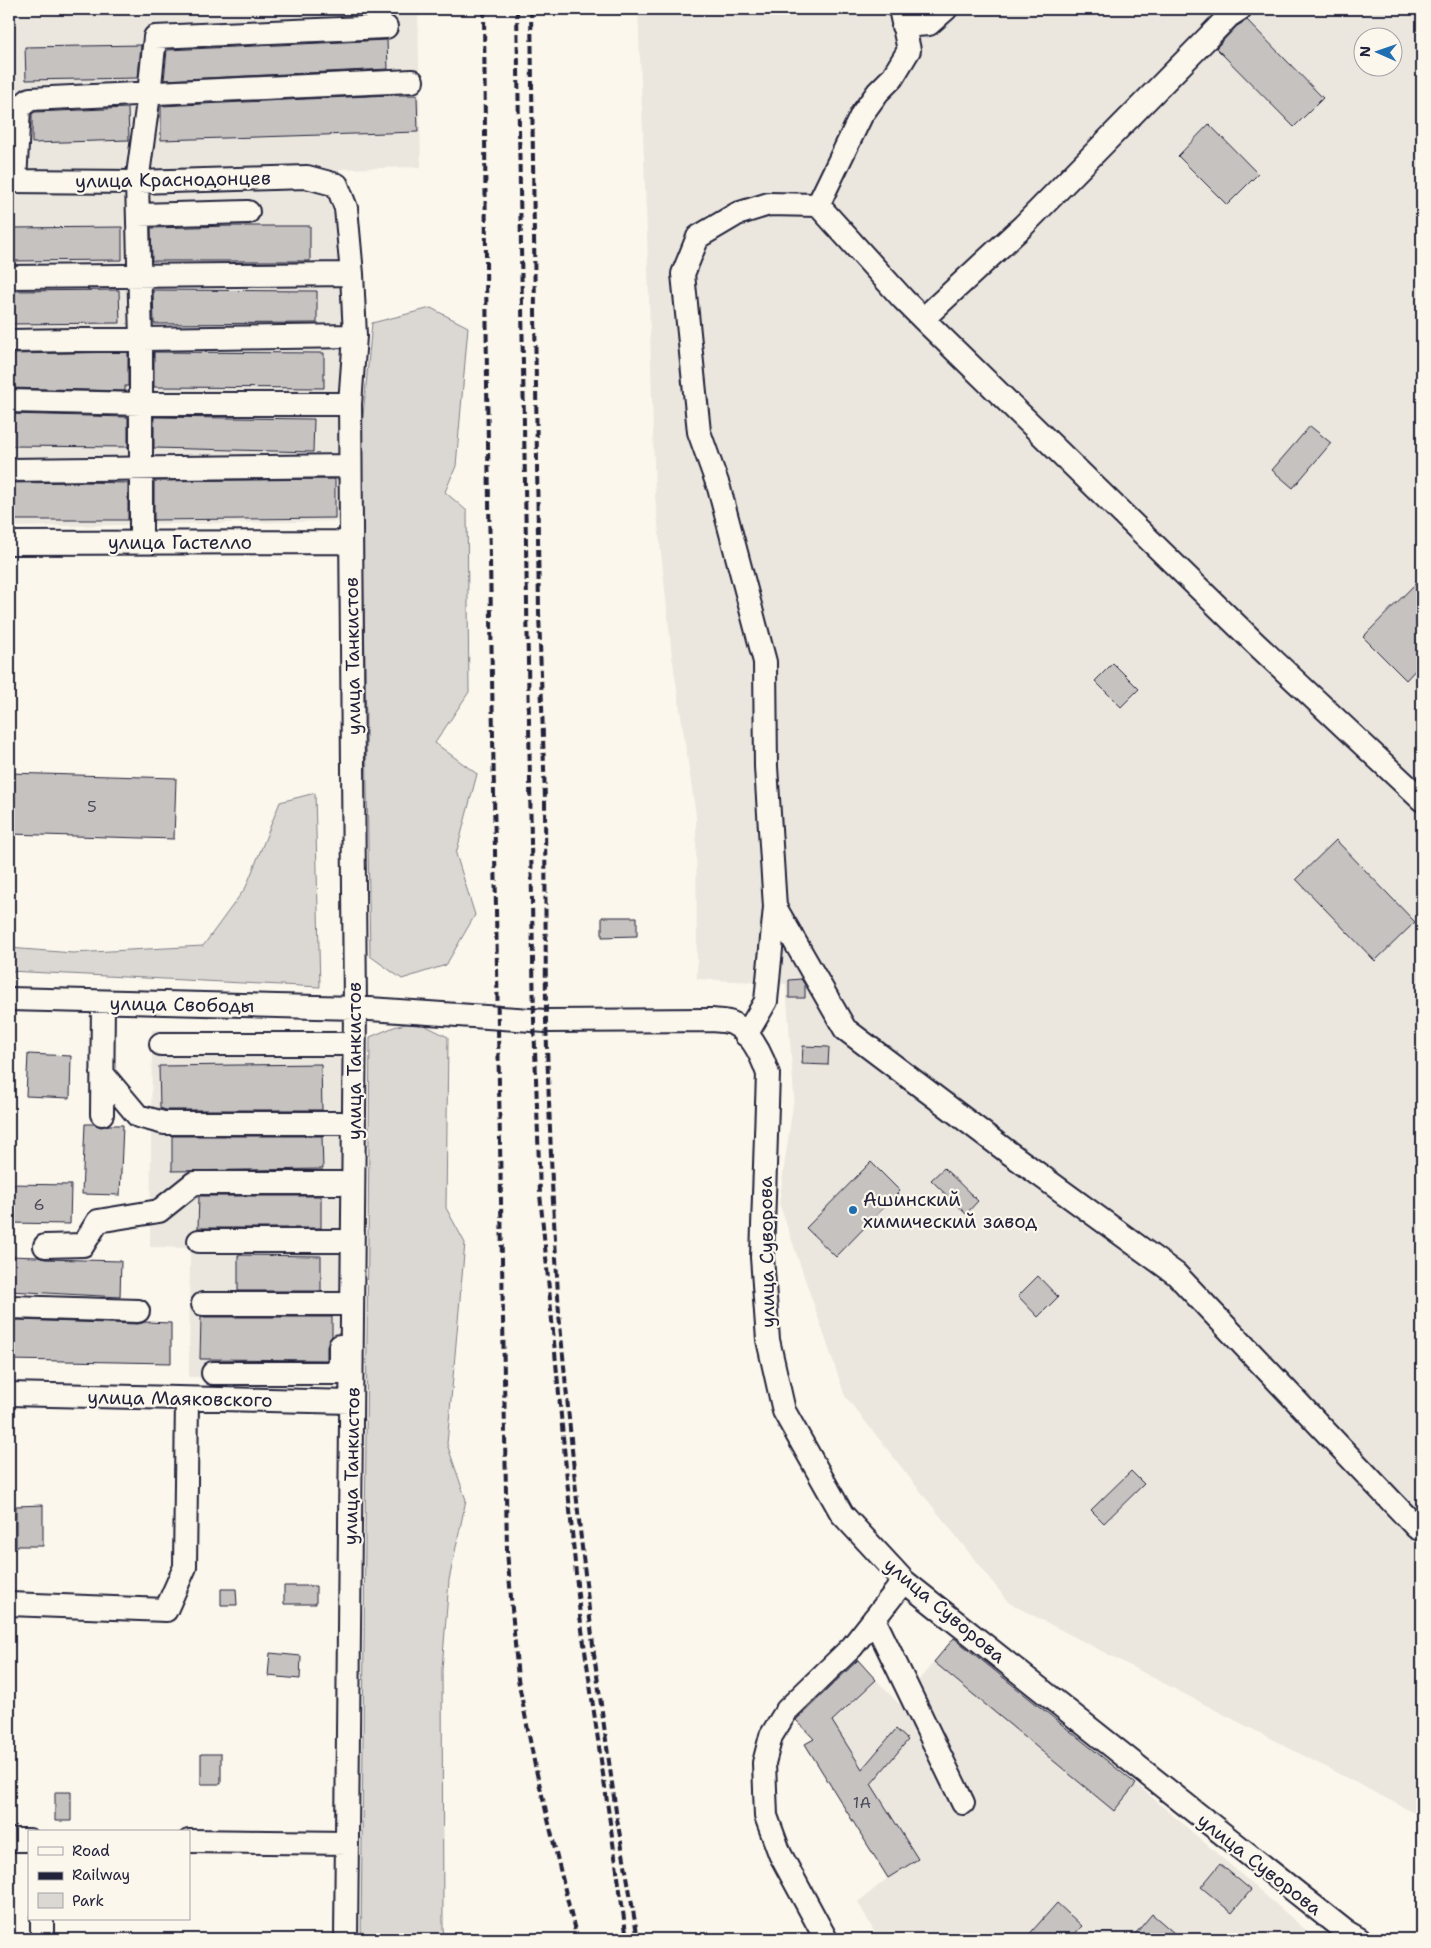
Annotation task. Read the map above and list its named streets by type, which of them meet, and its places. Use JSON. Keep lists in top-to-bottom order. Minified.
{"streets":{"street":["улица Краснодонцев","улица Гастелло","улица Танкистов","улица Свободы","улица Суворова","улица Маяковского"]},"crossings":[["улица Краснодонцев","улица Танкистов"],["улица Гастелло","улица Танкистов"],["улица Танкистов","улица Свободы"],["улица Танкистов","улица Суворова"],["улица Танкистов","улица Маяковского"],["улица Свободы","улица Суворова"]],"places":["Ашинский химический завод"],"house_numbers":["5","6","1А"],"legend":["Road","Railway","Park"],"north":"left"}
